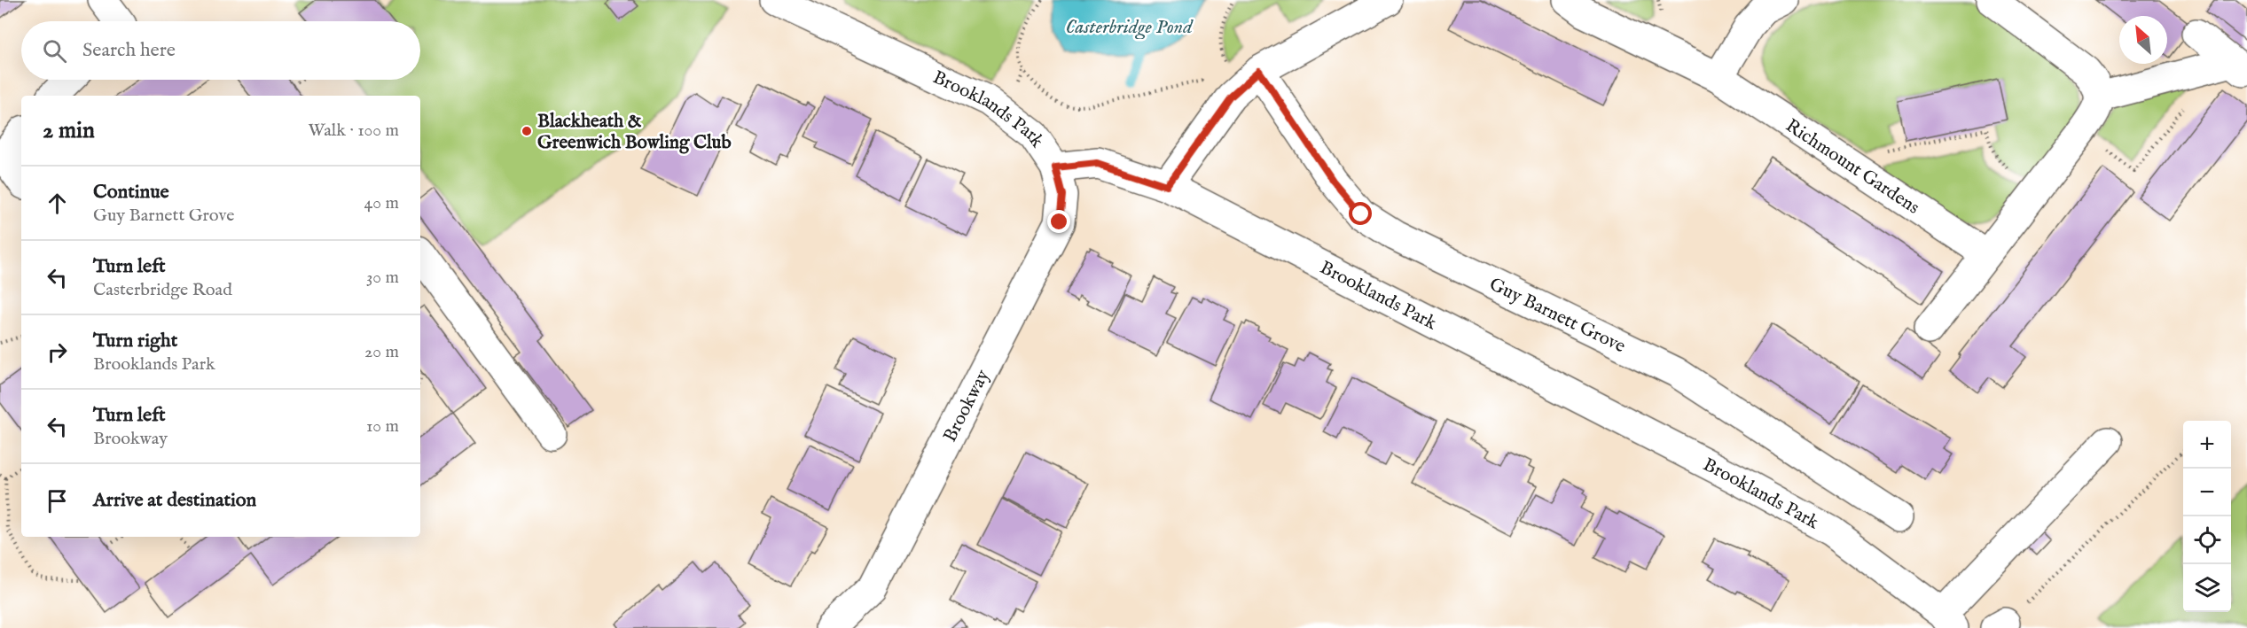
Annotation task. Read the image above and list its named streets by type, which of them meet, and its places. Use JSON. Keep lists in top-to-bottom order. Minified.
{"streets":{"street":["Brooklands Park","Richmount Gardens","Guy Barnett Grove","Brookway"]},"crossings":[["Brooklands Park","Brookway"]],"water":["Casterbridge Pond"],"places":["Blackheath & Greenwich Bowling Club"],"north":"top left","page":{"search":"Search here","heading":["2 min","Walk · 100 m"],"list":[["Continue","Guy Barnett Grove","40 m"],["Turn left","Casterbridge Road","30 m"],["Turn right","Brooklands Park","20 m"],["Turn left","Brookway","10 m"],"Arrive at destination"],"map_buttons":["+","−"]}}
